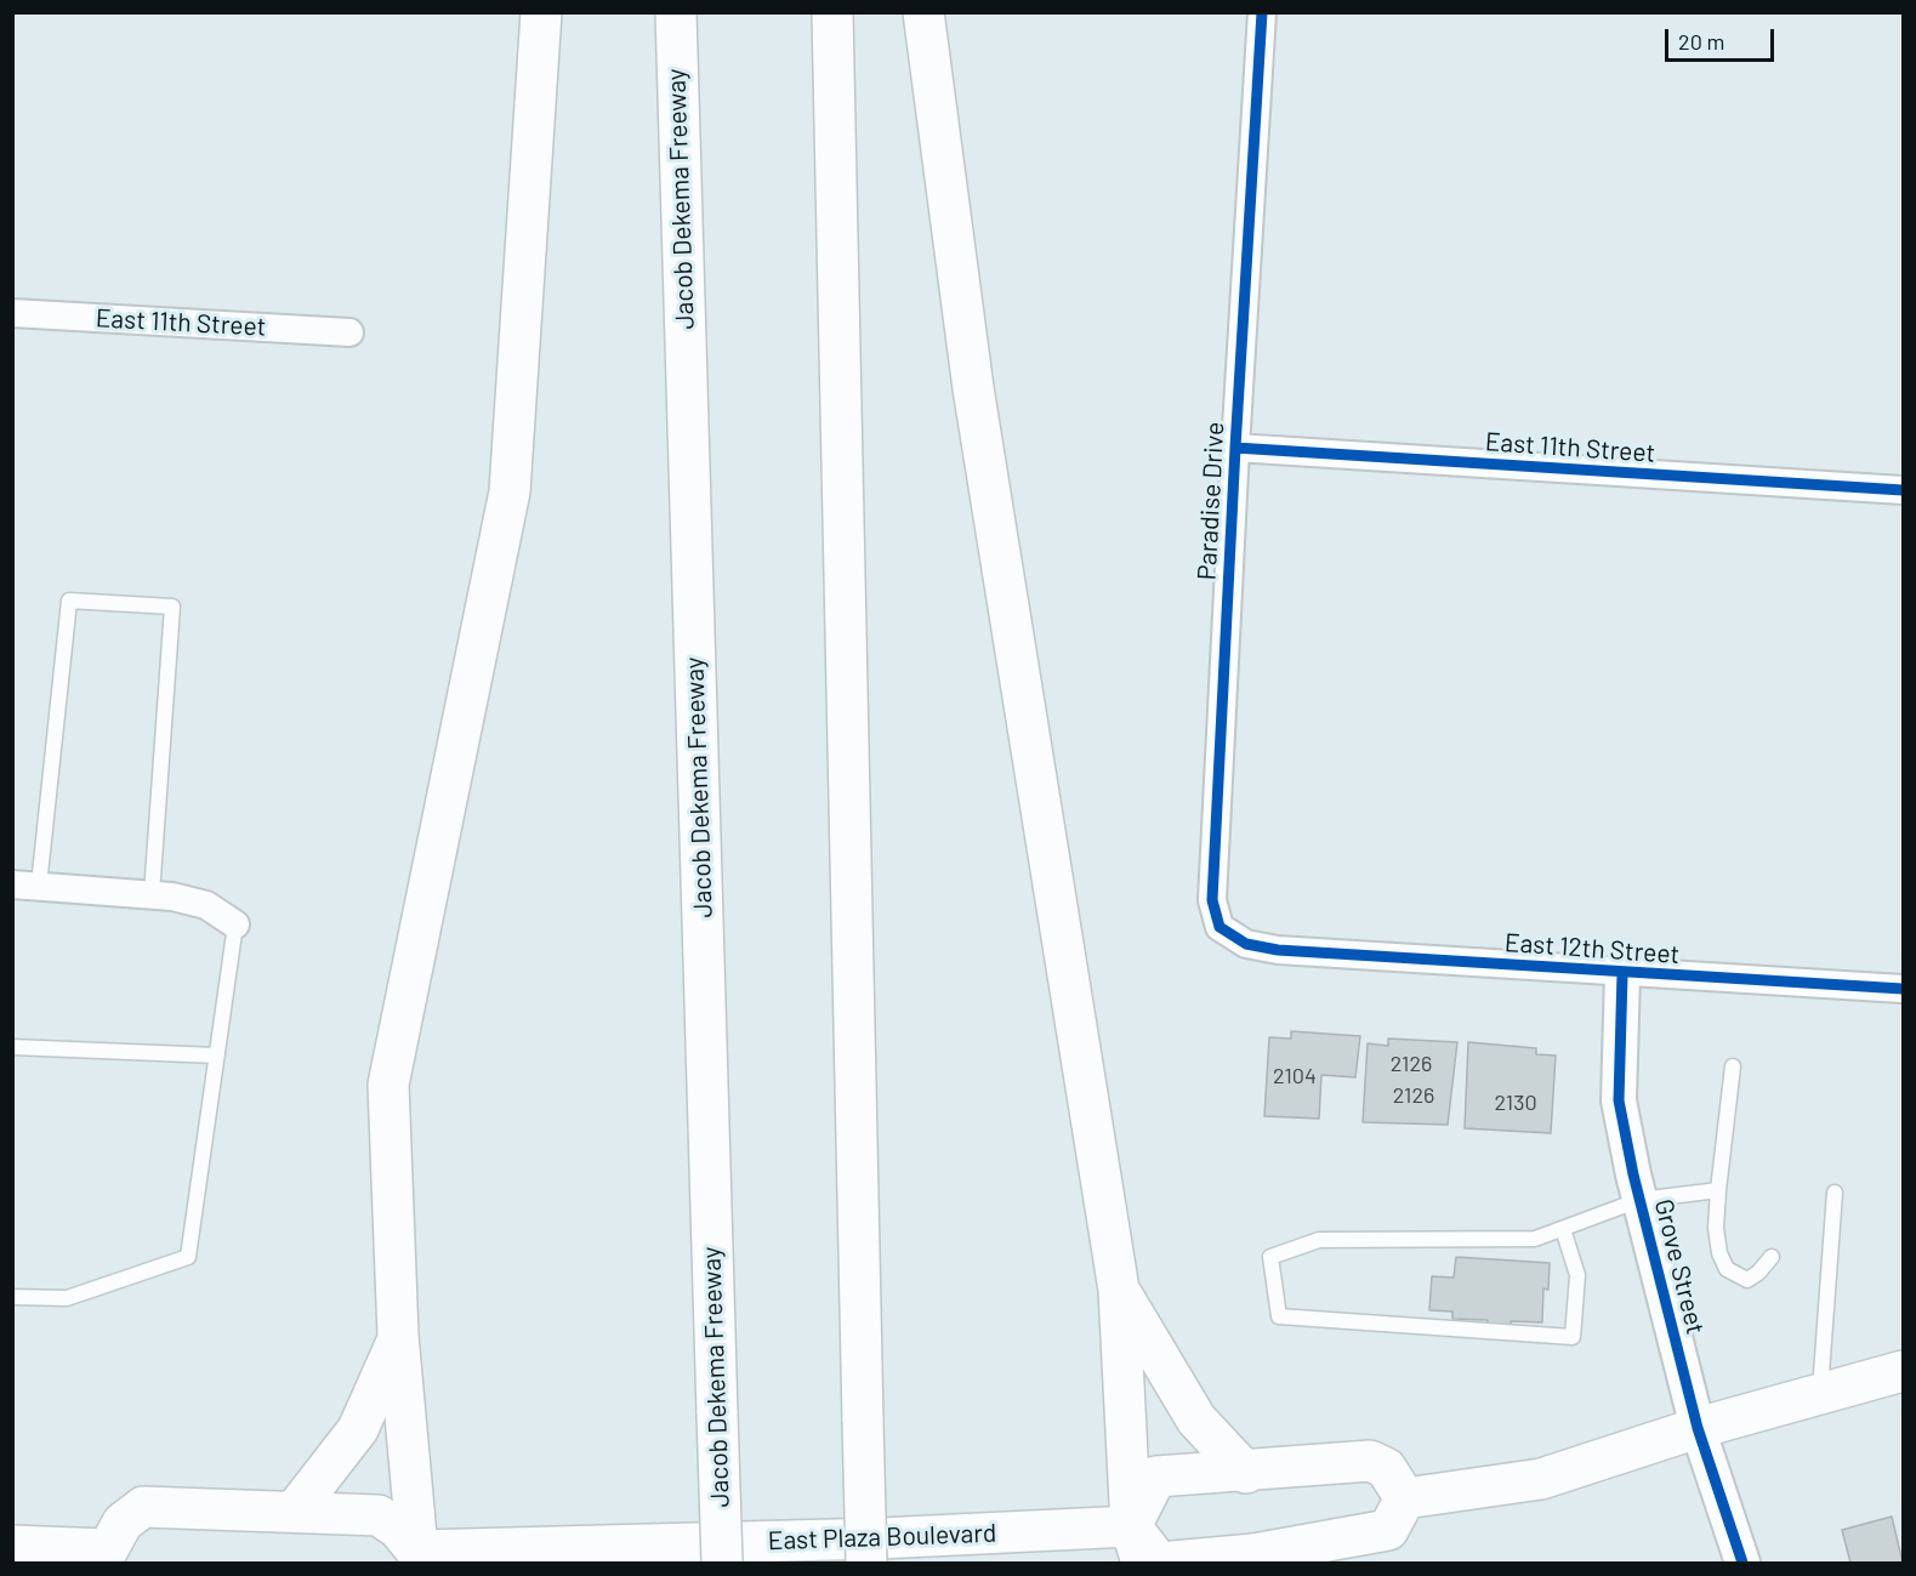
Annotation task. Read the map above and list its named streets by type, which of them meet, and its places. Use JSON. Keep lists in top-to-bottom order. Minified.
{"streets":{"main road":["Jacob Dekema Freeway","East Plaza Boulevard"],"street":["East 11th Street","Paradise Drive","East 12th Street","Grove Street"]},"crossings":[["East 11th Street","Paradise Drive"],["Paradise Drive","East 12th Street"],["East 12th Street","Grove Street"]],"house_numbers":["2126","2104","2126","2130"],"scale_bar":"20 m"}
